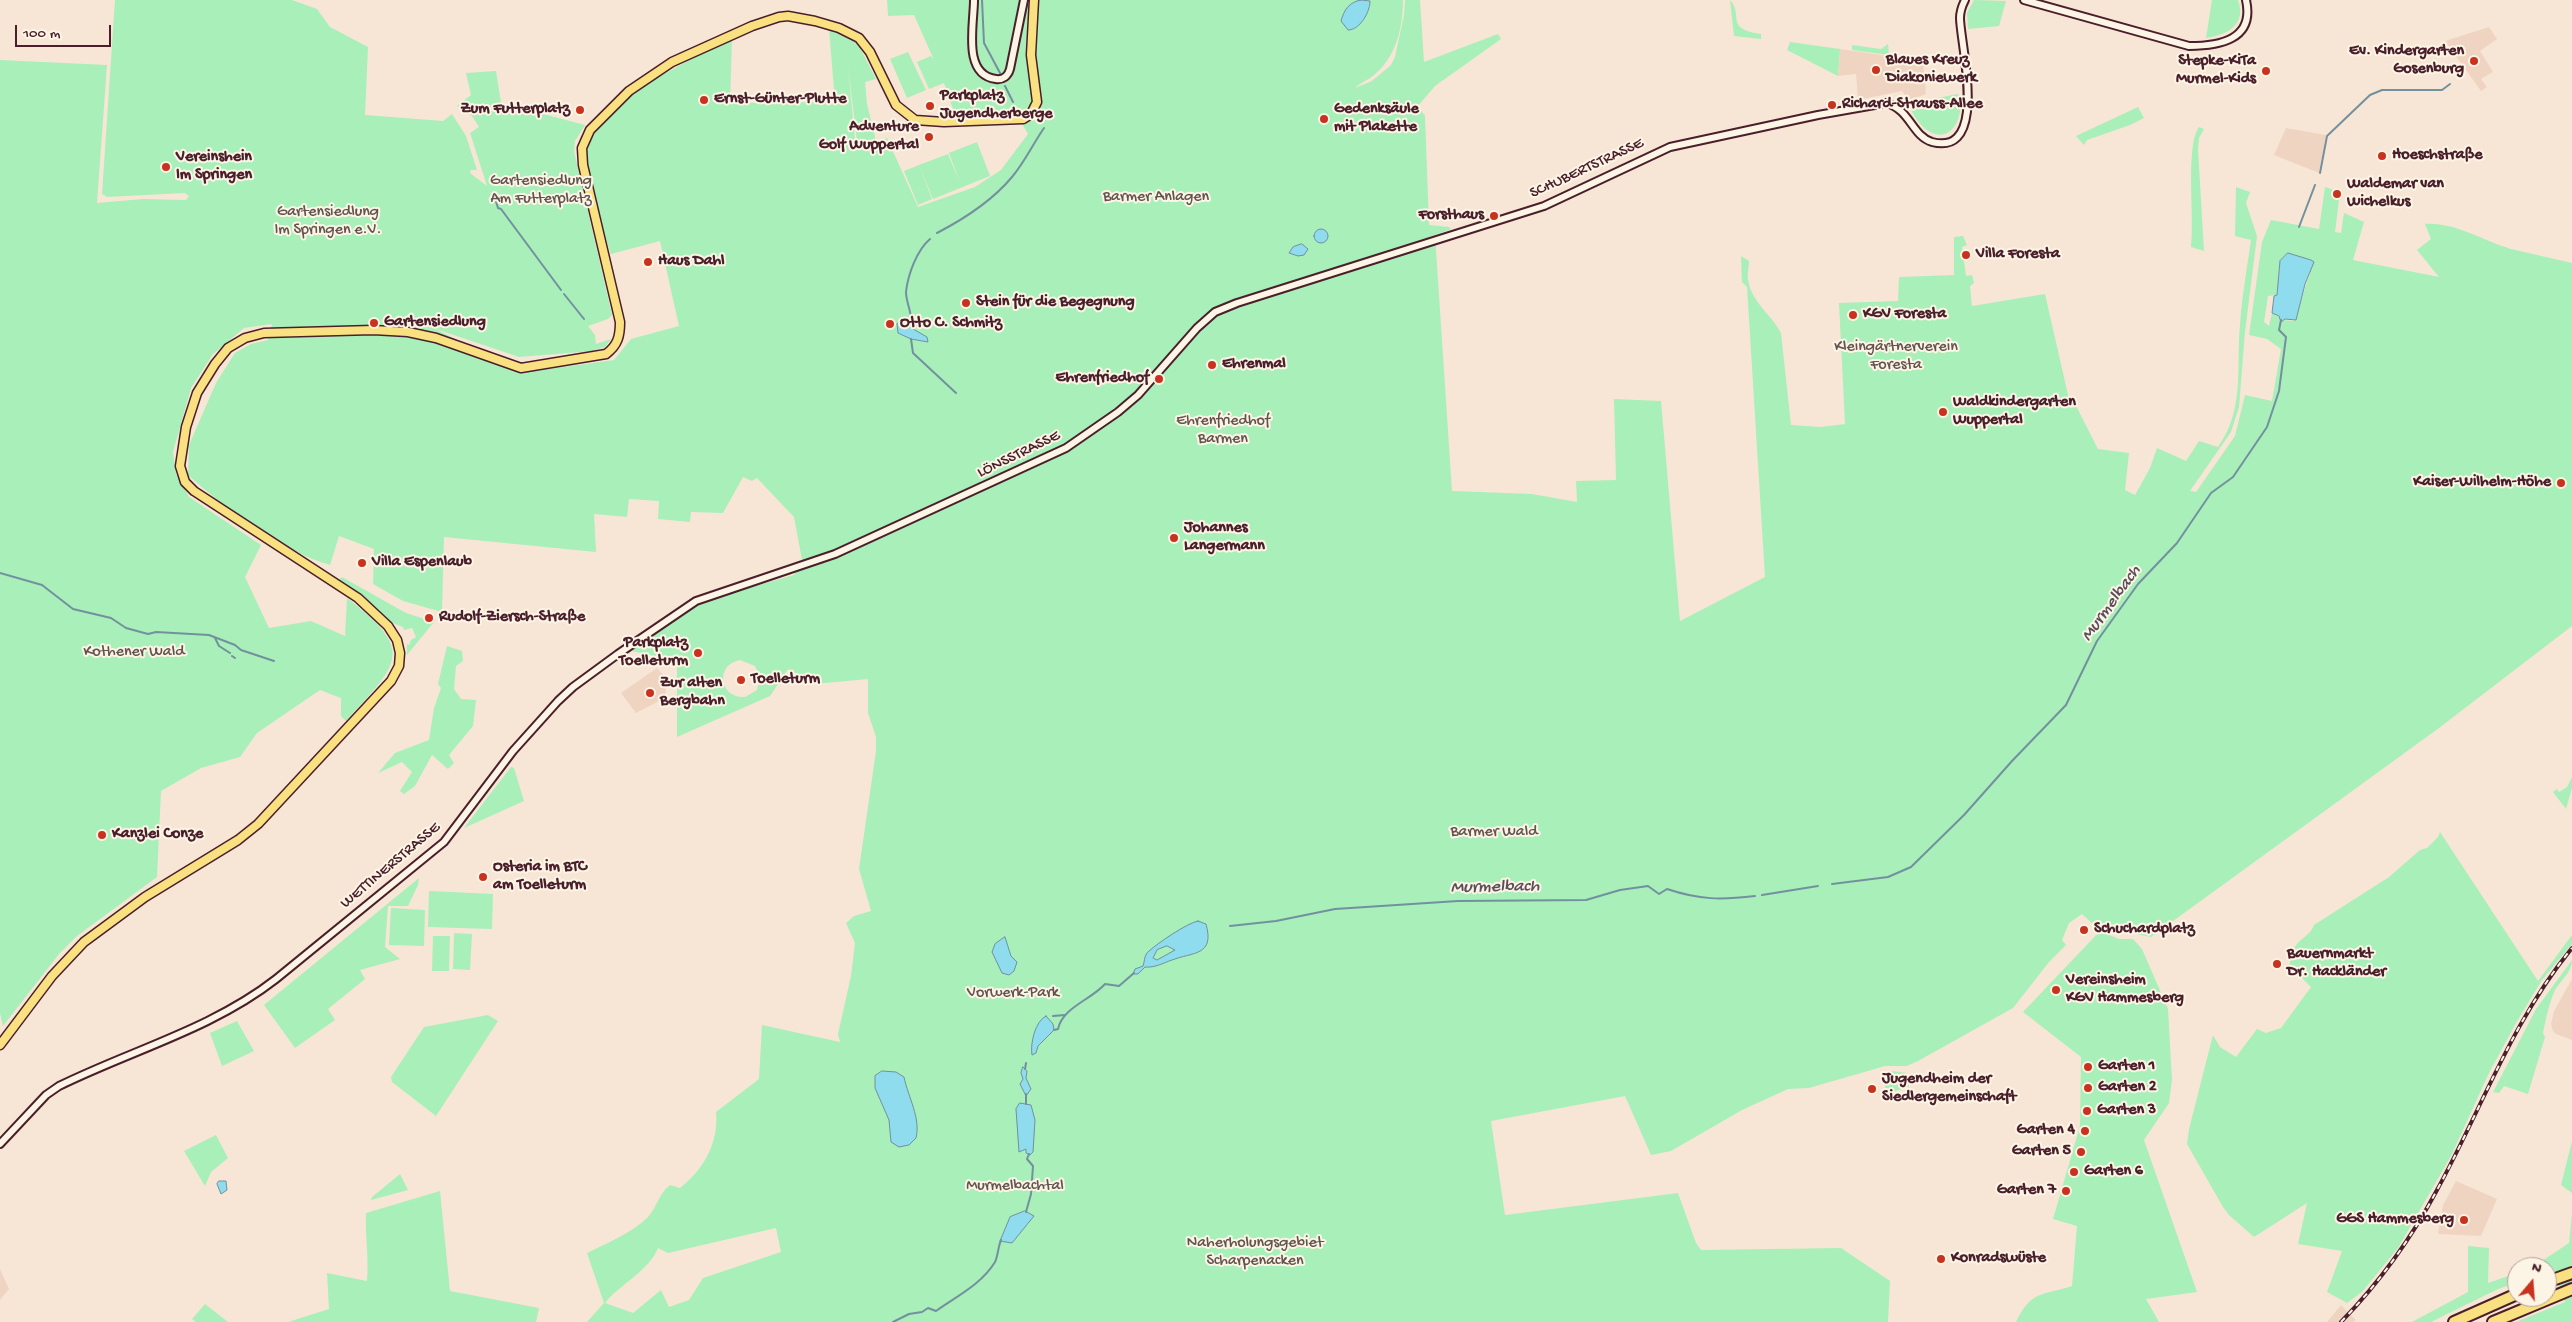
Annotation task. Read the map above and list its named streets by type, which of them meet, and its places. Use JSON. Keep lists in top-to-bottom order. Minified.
{"streets":{"street":["SCHUBERTSTRASSE","LÖNSSTRASSE","WETTINERSTRASSE"]},"crossings":[["SCHUBERTSTRASSE","LÖNSSTRASSE"],["LÖNSSTRASSE","WETTINERSTRASSE"]],"water":["Murmelbach"],"parks":["Gartensiedlung Am Futterplatz","Barmer Anlagen","Gartensiedlung Im Springen e.V.","Kleingärtnerverein Foresta","Ehrenfriedhof Barmen","Kothener Wald","Barmer Wald","Vorwerk-Park","Murmelbachtal","Naherholungsgebiet Scharpenacken"],"places":["Ev. Kindergarten Gosenburg","Blaues Kreuz Diakoniewerk","Stepke-KiTa Murmel-Kids","Ernst-Günter-Plutte","Richard-Strauss-Allee","Parkplatz Jugendherberge","Zum Futterplatz","Gedenksäule mit Plakette","Adventure Golf Wuppertal","Hoeschstraße","Vereinshein Im Springen","Waldemar van Wichelkus","Forsthaus","Villa Foresta","Haus Dahl","Stein für die Begegnung","KGV Foresta","Gartensiedlung","Otto C. Schmitz","Ehrenmal","Ehrenfriedhof","Waldkindergarten Wuppertal","Kaiser-Wilhelm-Höhe","Johannes Langermann","Villa Espenlaub","Rudolf-Ziersch-Straße","Parkplatz Toelleturm","Toelleturm","Zur alten Bergbahn","Kanzlei Conze","Osteria im BTC am Toelleturm","Schuchardplatz","Bauernmarkt Dr. Hackländer","Vereinsheim KGV Hammesberg","Garten 1","Garten 2","Jugendheim der Siedlergemeinschaft","Garten 3","Garten 4","Garten 5","Garten 6","Garten 7","GGS Hammesberg","Konradswüste"],"scale_bar":"100 m","north":"top"}
